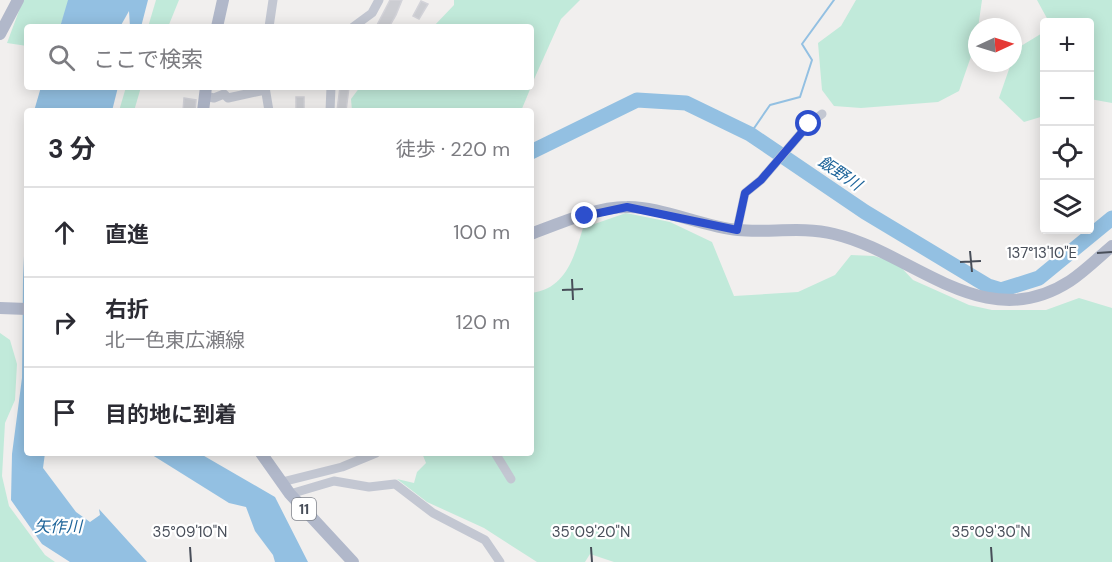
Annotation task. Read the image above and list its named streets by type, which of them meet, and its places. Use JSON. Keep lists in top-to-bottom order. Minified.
{"streets":{"main road":["11"]},"water":["飯野川","矢作川"],"north":"right","page":{"map_buttons":["+","−"],"search":"ここで検索","heading":["3 分","徒歩 · 220 m"],"list":[["直進","100 m"],["右折","北一色東広瀬線","120 m"],"目的地に到着"]},"coordinates":["137°13'10\"E","35°09'10\"N","35°09'20\"N","35°09'30\"N"]}
